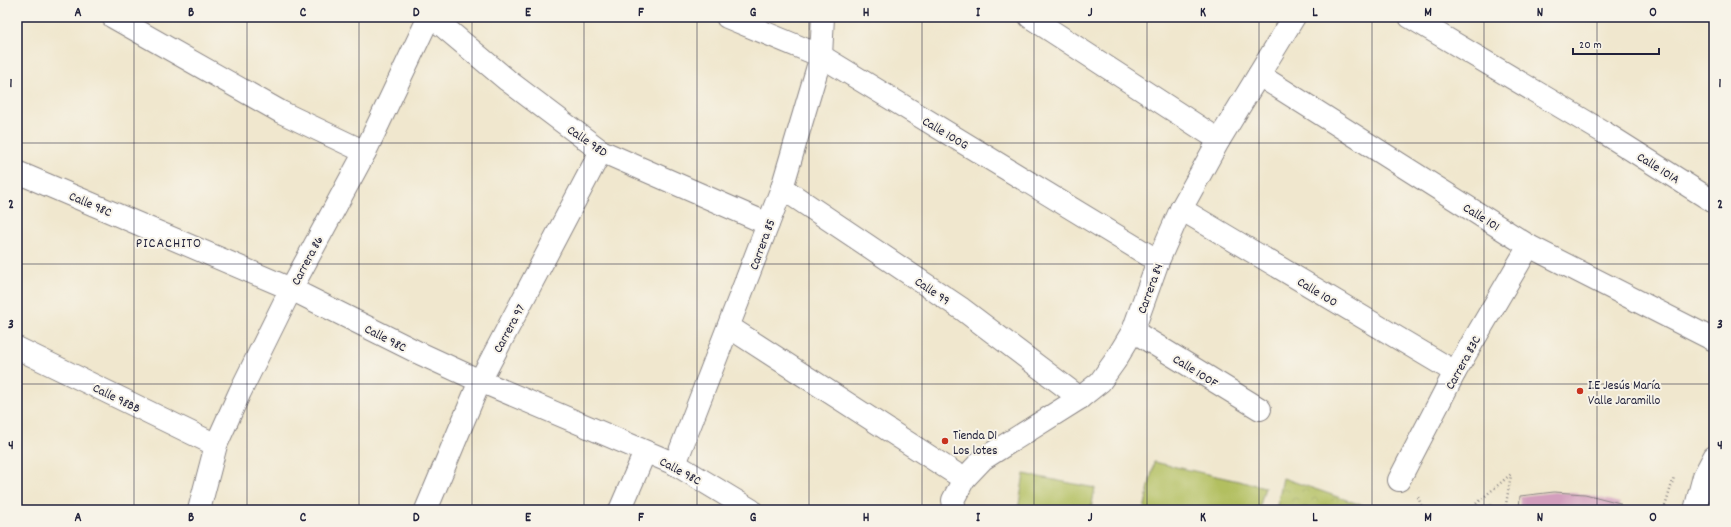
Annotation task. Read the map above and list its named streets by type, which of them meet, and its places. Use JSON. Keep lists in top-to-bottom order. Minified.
{"streets":{"street":["Calle 100G","Calle 98D","Calle 101A","Calle 98C","Calle 101","Carrera 85","Carrera 86","Carrera 84","Calle 99","Calle 100","Carrera 97","Carrera 83C","Calle 100F","Calle 98BB"]},"crossings":[["Calle 100G","Carrera 85"],["Calle 100G","Carrera 84"],["Calle 98D","Carrera 85"],["Calle 98D","Carrera 86"],["Calle 98D","Carrera 97"],["Calle 98C","Carrera 85"],["Calle 98C","Carrera 86"],["Calle 98C","Carrera 97"],["Calle 101","Carrera 84"],["Calle 101","Carrera 83C"],["Carrera 85","Calle 99"],["Carrera 86","Calle 98BB"],["Carrera 84","Calle 99"],["Carrera 84","Calle 100"],["Carrera 84","Calle 100F"],["Calle 100","Carrera 83C"]],"districts":["PICACHITO"],"places":["I.E Jesús María Valle Jaramillo","Tienda D1 Los lotes"],"scale_bar":"20 m","grid":{"columns":["A","B","C","D","E","F","G","H","I","J","K","L","M","N","O"],"rows":["1","2","3","4"]}}
